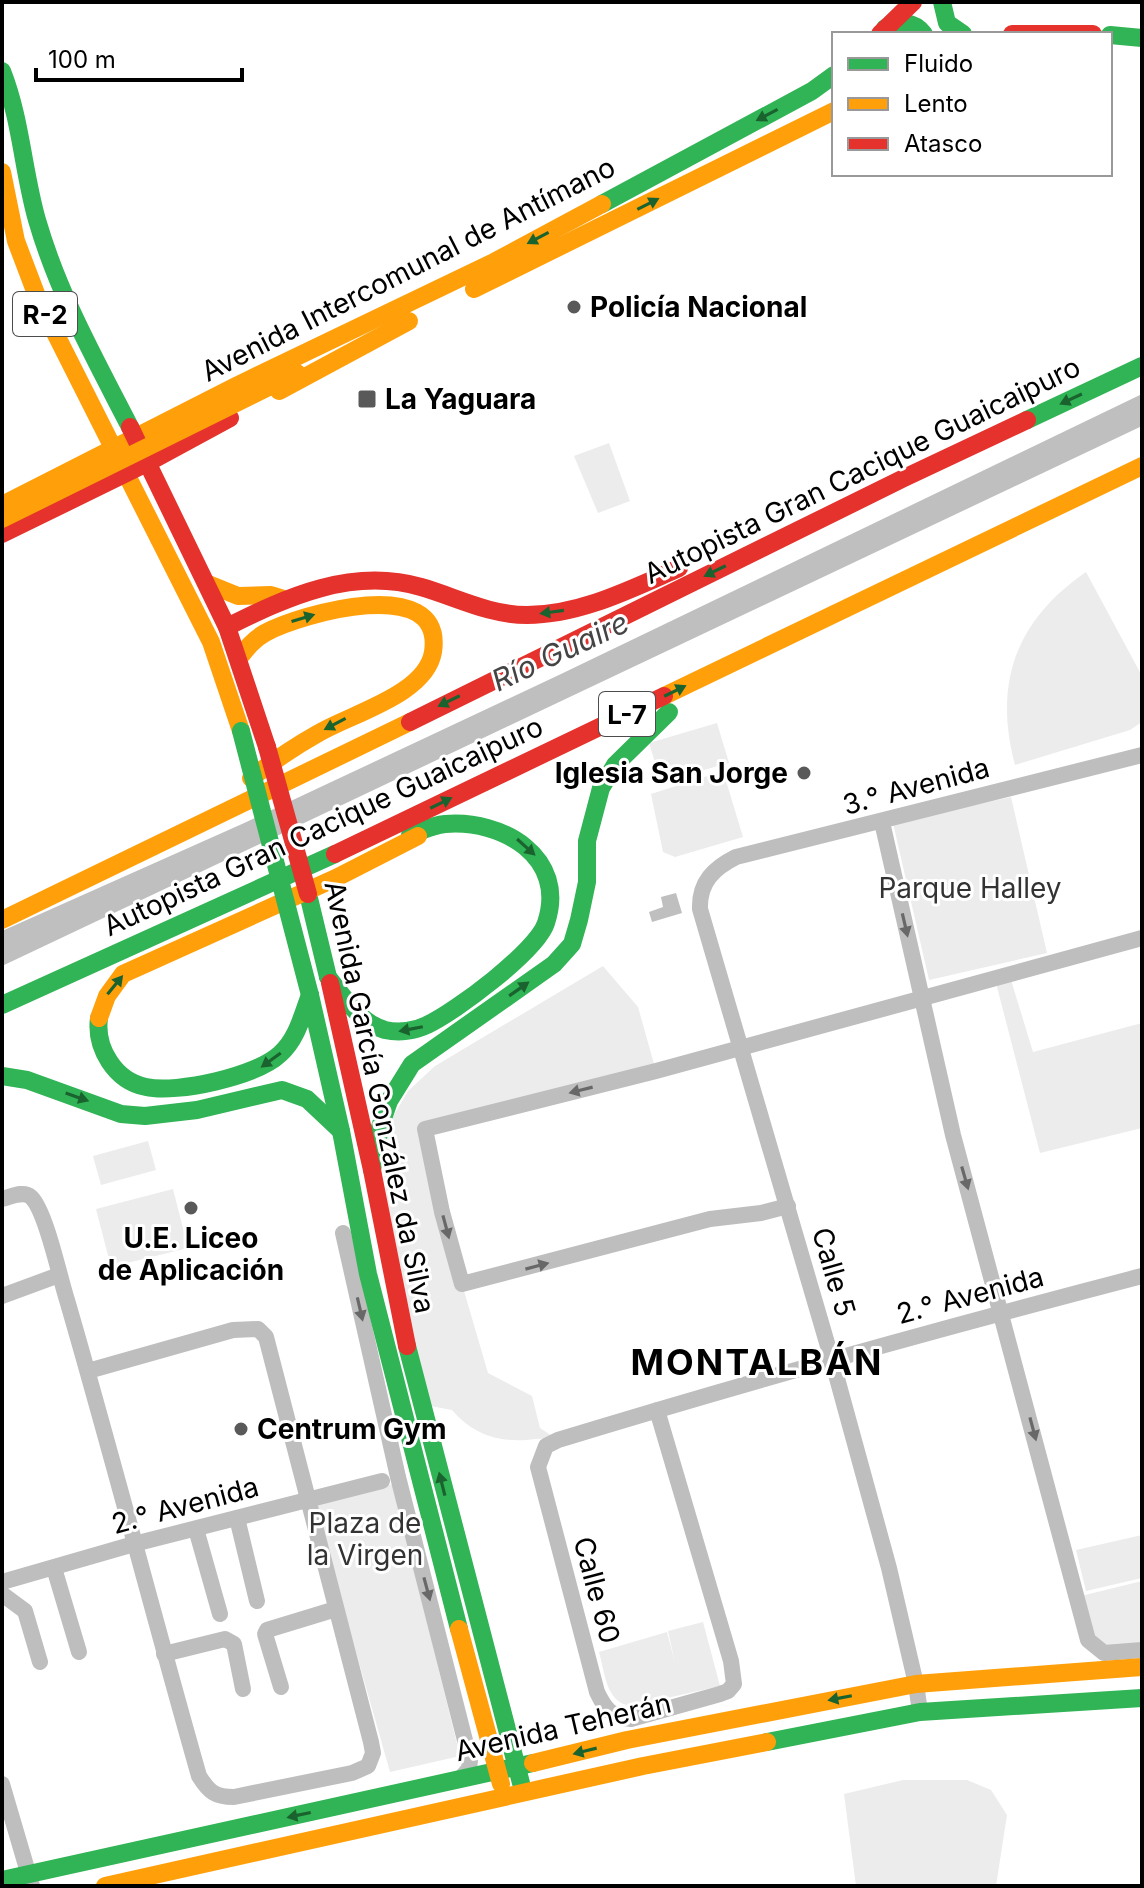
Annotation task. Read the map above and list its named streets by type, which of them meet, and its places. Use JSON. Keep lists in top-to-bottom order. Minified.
{"streets":{"main road":["Avenida Intercomunal de Antímano","R-2","Autopista Gran Cacique Guaicaipuro","L-7","Avenida García González da Silva","Avenida Teherán"],"street":["3.° Avenida","Calle 5","2.° Avenida","Calle 60"]},"crossings":[["Avenida Intercomunal de Antímano","Avenida García González da Silva"],["3.° Avenida","Calle 5"],["Avenida García González da Silva","Avenida Teherán"],["Calle 5","2.° Avenida"],["Calle 5","Avenida Teherán"],["2.° Avenida","Calle 60"]],"districts":["MONTALBÁN"],"water":["Río Guaire"],"parks":["Parque Halley","Plaza de la Virgen"],"places":{"other":["Policía Nacional","Iglesia San Jorge","U.E. Liceo de Aplicación","Centrum Gym"],"transit":["La Yaguara"]},"legend":["Fluido","Lento","Atasco"],"scale_bar":"100 m"}
